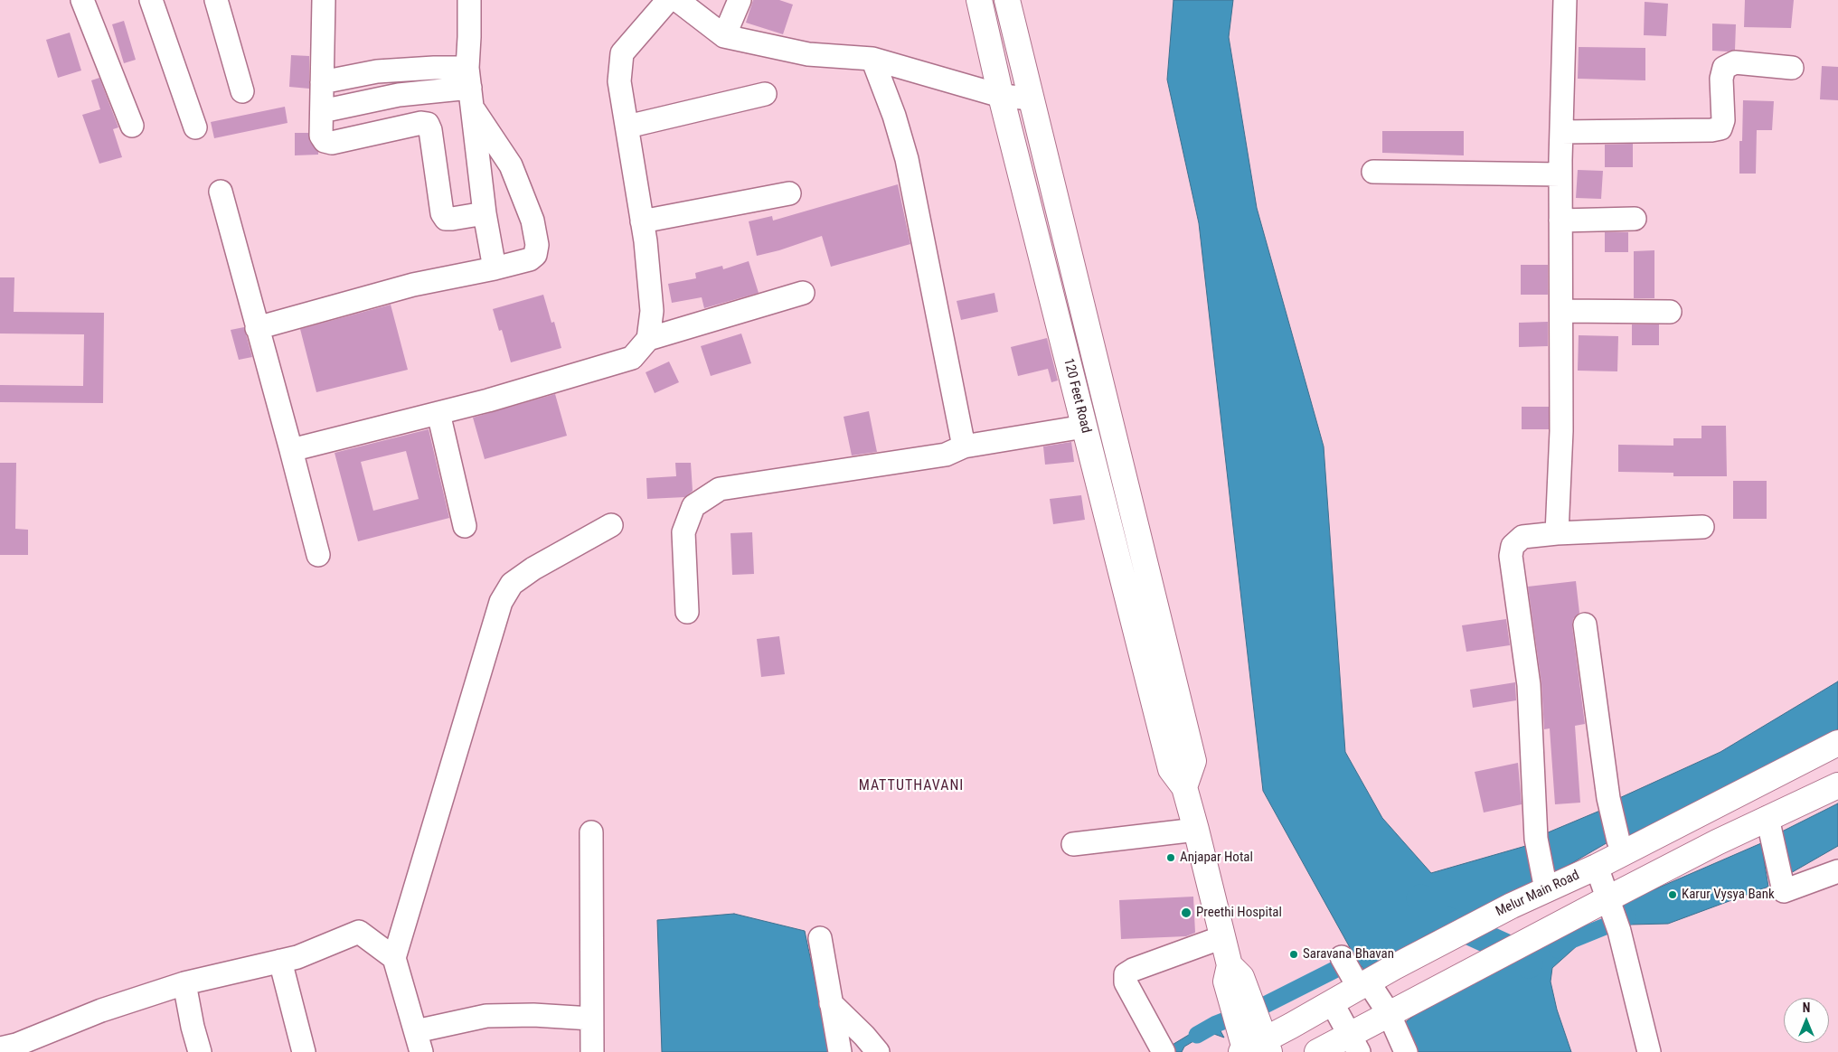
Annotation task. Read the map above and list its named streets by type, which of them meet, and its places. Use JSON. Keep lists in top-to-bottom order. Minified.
{"streets":{"main road":["120 Feet Road","Melur Main Road"]},"crossings":[["120 Feet Road","Melur Main Road"]],"districts":["MATTUTHAVANI"],"places":["Anjapar Hotal","Karur Vysya Bank","Preethi Hospital","Saravana Bhavan"],"north":"top"}
